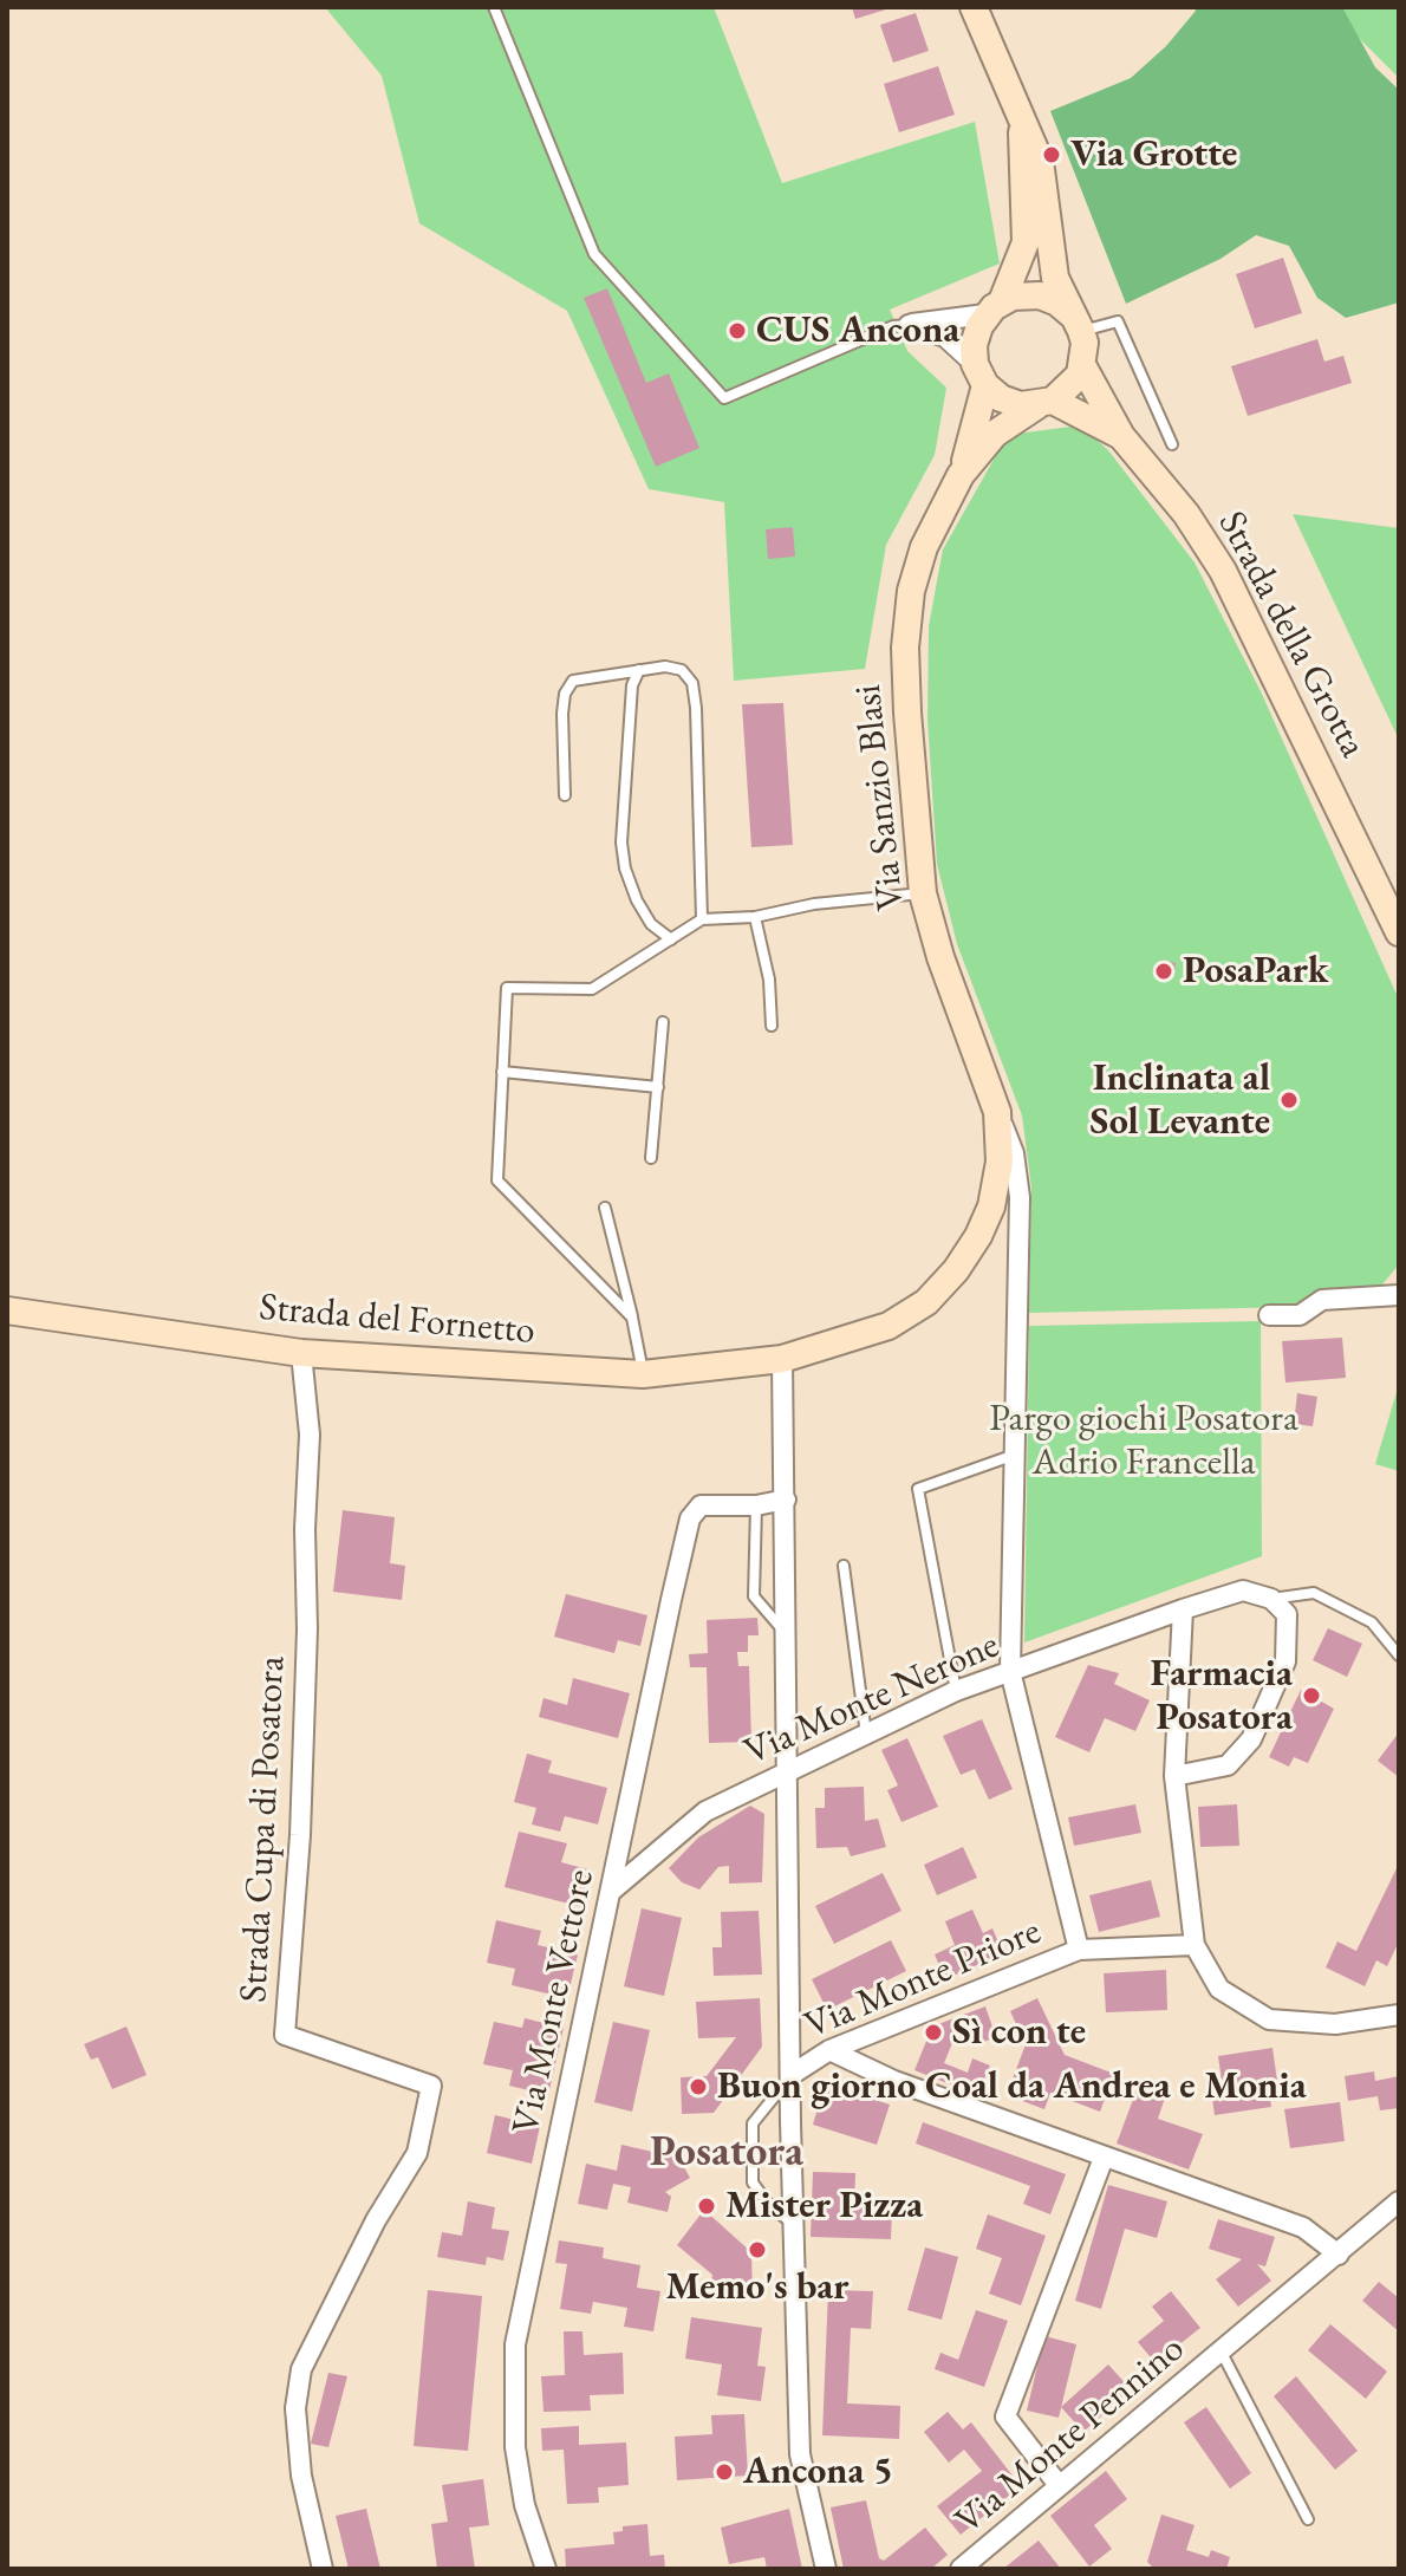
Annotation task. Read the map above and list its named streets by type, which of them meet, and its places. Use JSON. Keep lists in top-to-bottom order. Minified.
{"streets":{"street":["Strada della Grotta","Via Sanzio Blasi","Strada del Fornetto","Via Monte Nerone","Strada Cupa di Posatora","Via Monte Priore","Via Monte Vettore","Via Monte Pennino"]},"crossings":[["Strada della Grotta","Via Sanzio Blasi"],["Via Sanzio Blasi","Strada del Fornetto"],["Via Sanzio Blasi","Via Monte Priore"],["Strada del Fornetto","Strada Cupa di Posatora"],["Via Monte Nerone","Via Monte Priore"],["Via Monte Nerone","Via Monte Vettore"]],"districts":["Posatora"],"parks":["Pargo giochi Posatora Adrio Francella"],"places":["Via Grotte","CUS Ancona","PosaPark","Inclinata al Sol Levante","Farmacia Posatora","Sì con te","Buon giorno Coal da Andrea e Monia","Mister Pizza","Memo's bar","Ancona 5"]}
